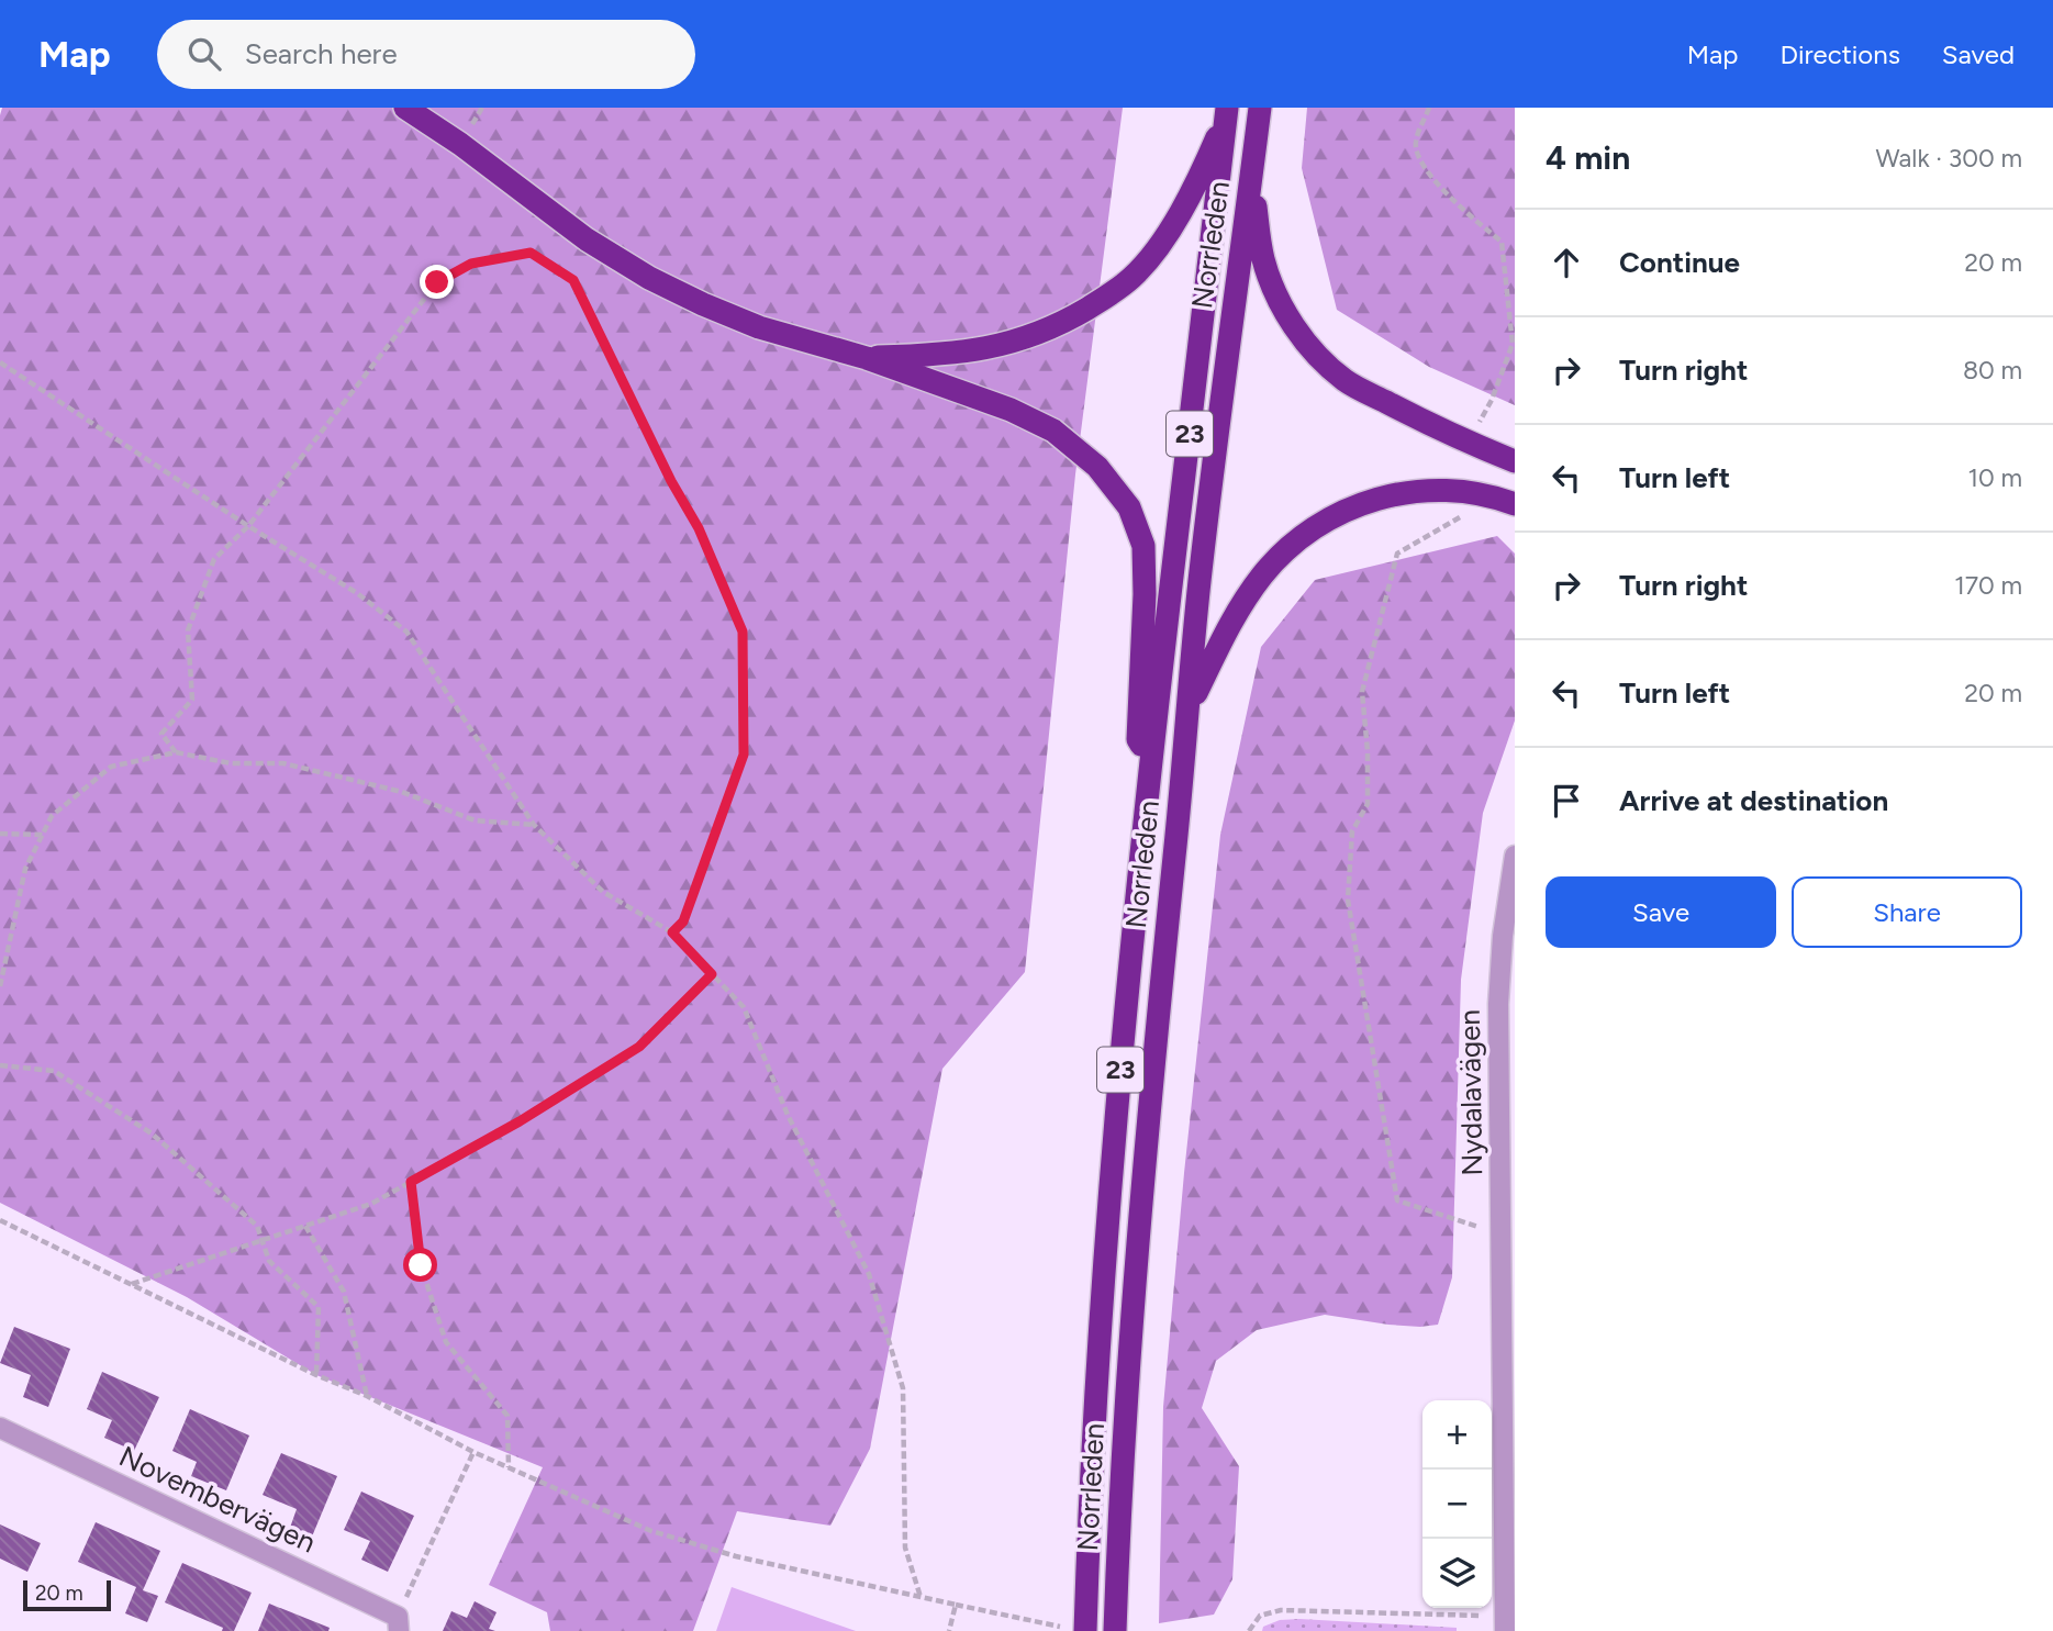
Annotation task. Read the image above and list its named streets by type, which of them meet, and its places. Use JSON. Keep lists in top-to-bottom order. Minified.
{"streets":{"highway":["Norrleden","23"],"street":["Nydalavägen","Novembervägen"]},"scale_bar":"20 m","page":{"header":"Map","search":"Search here","nav":["Map","Directions","Saved"],"heading":["4 min","Walk · 300 m"],"list":[["Continue","20 m"],["Turn right","80 m"],["Turn left","10 m"],["Turn right","170 m"],["Turn left","20 m"],"Arrive at destination"],"buttons":["Save","Share"],"map_buttons":["+","−"],"scale":"20 m"}}
